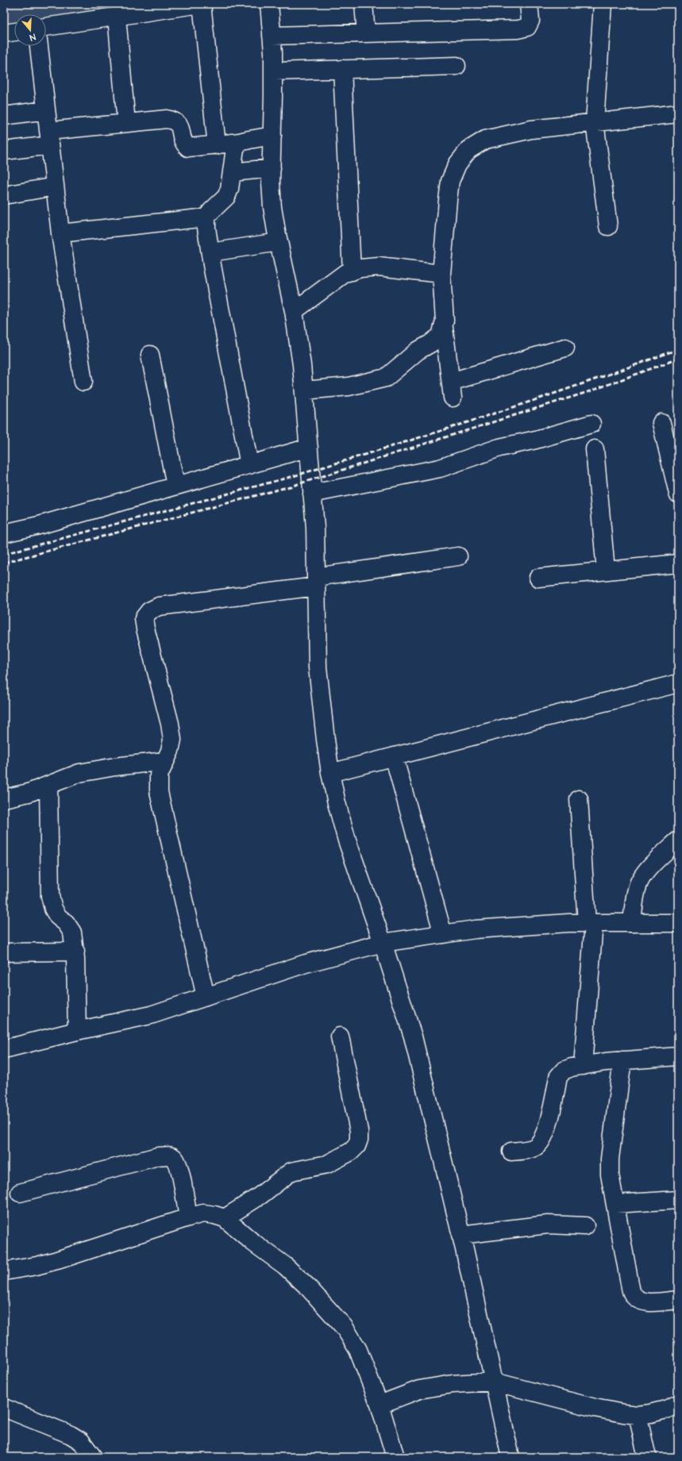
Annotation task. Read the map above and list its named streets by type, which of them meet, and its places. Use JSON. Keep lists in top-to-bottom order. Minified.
{"north":"bottom"}
